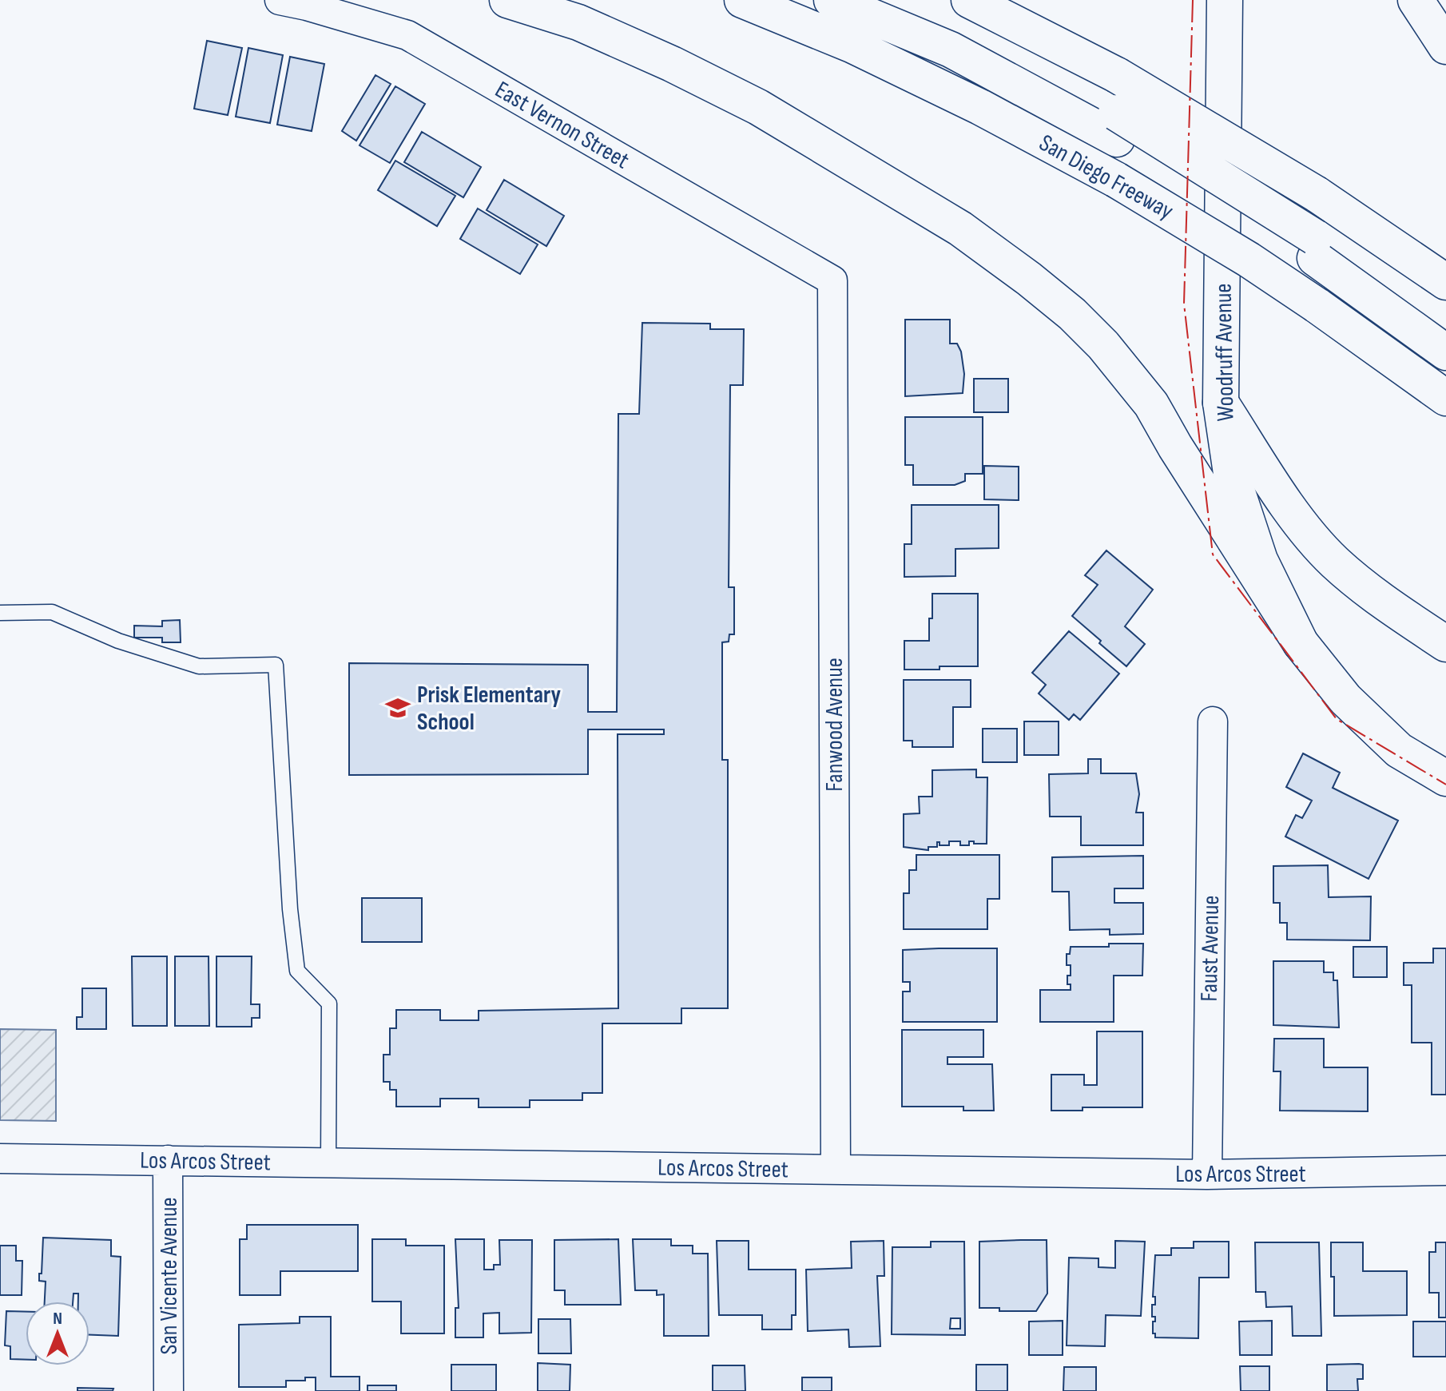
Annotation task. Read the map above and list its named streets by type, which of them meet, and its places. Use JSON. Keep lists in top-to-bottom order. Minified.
{"streets":{"main road":["San Diego Freeway","Woodruff Avenue"],"street":["East Vernon Street","Fanwood Avenue","Faust Avenue","Los Arcos Street","San Vicente Avenue"]},"crossings":[["East Vernon Street","Fanwood Avenue"],["Fanwood Avenue","Los Arcos Street"],["Faust Avenue","Los Arcos Street"],["Los Arcos Street","San Vicente Avenue"]],"places":{"school or university":["Prisk Elementary School"]},"north":"top"}
